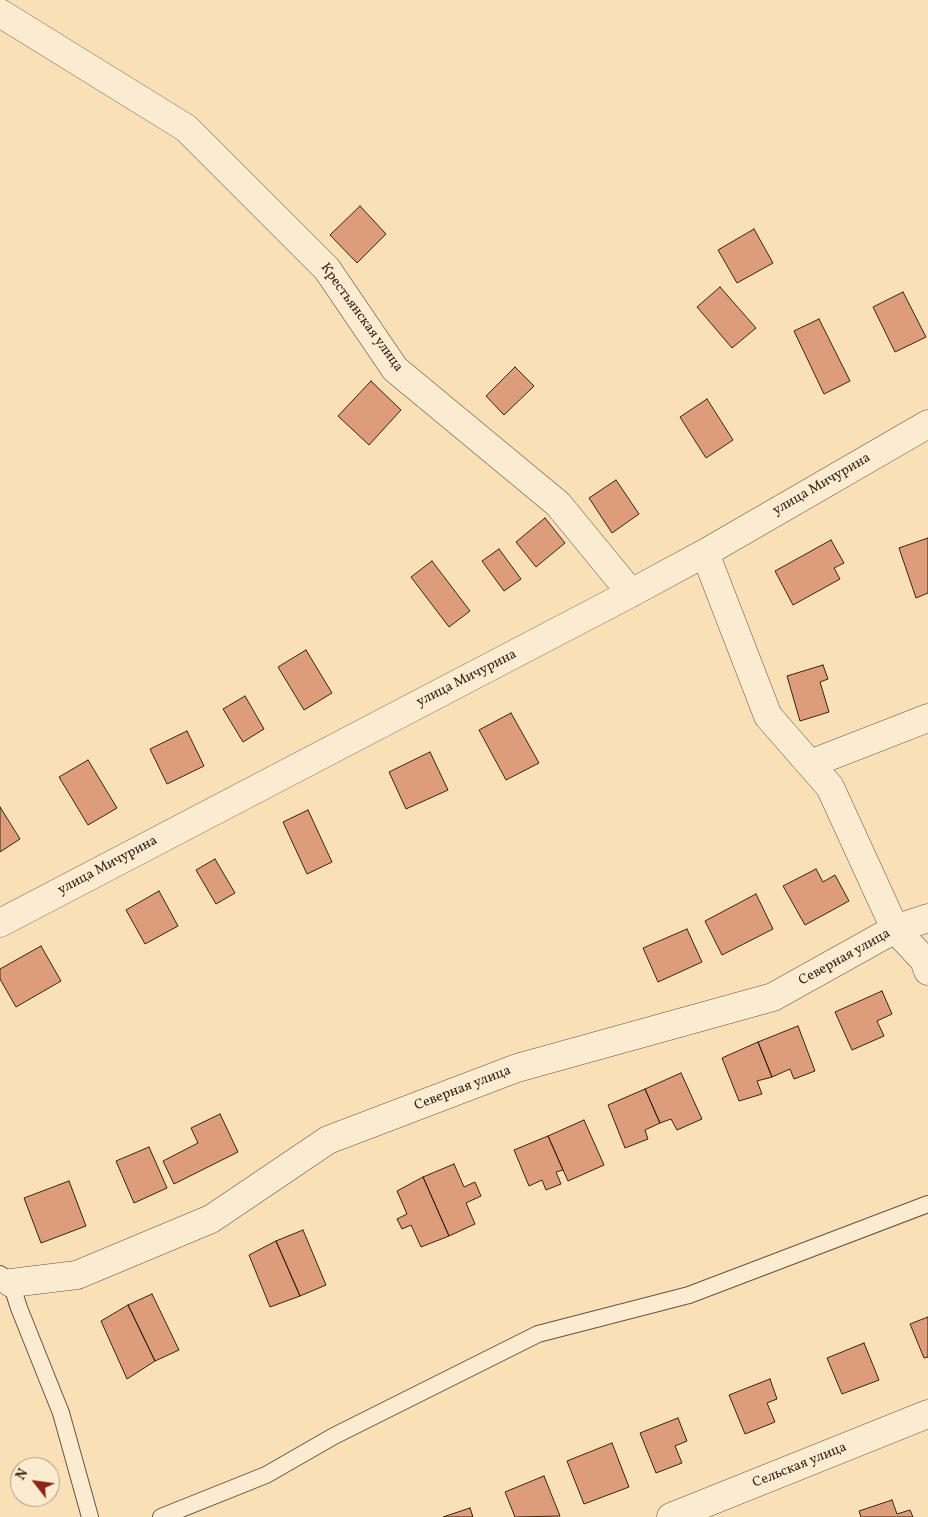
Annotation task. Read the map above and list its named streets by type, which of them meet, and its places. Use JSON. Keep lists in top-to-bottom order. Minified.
{"streets":{"street":["Крестьянская улица","улица Мичурина","Северная улица","Сельская улица"]},"crossings":[["Крестьянская улица","улица Мичурина"]],"north":"top left"}
